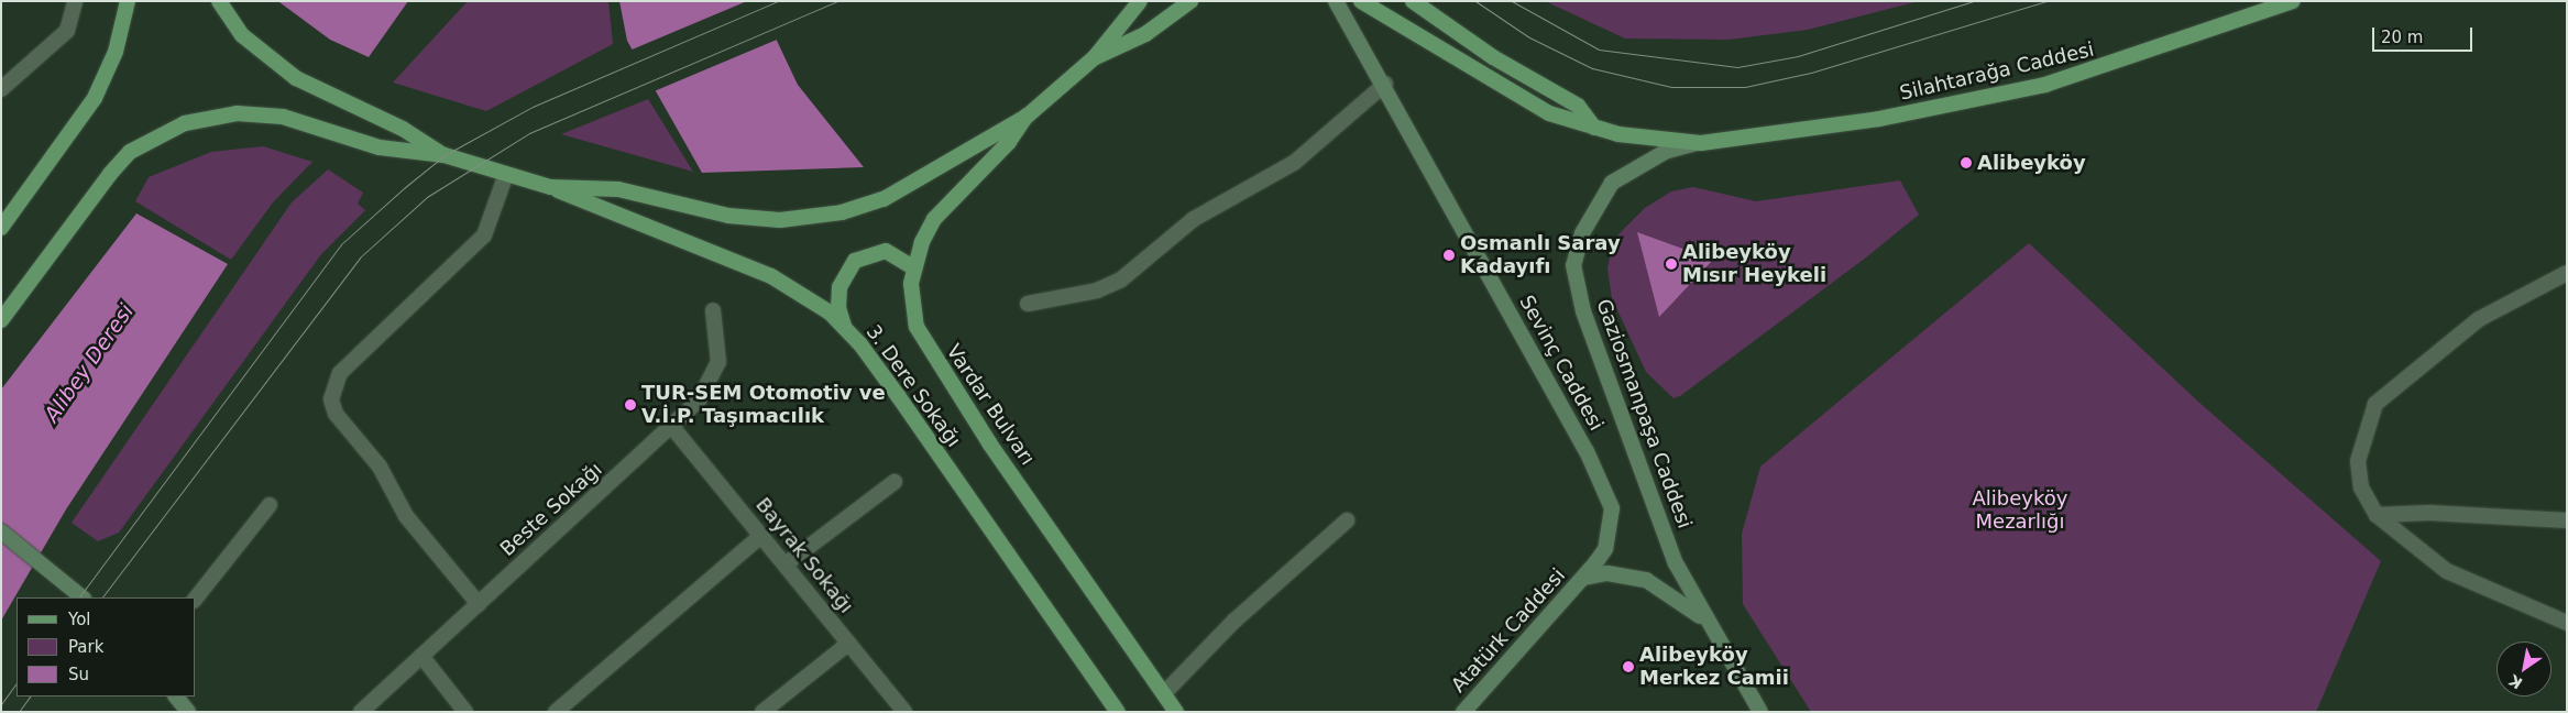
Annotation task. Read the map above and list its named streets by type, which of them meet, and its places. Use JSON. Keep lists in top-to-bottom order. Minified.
{"streets":{"main road":["Silahtarağa Caddesi","Sevinç Caddesi","3. Dere Sokağı","Vardar Bulvarı","Gaziosmanpaşa Caddesi","Atatürk Caddesi"],"street":["Beste Sokağı","Bayrak Sokağı"]},"crossings":[["Silahtarağa Caddesi","Gaziosmanpaşa Caddesi"],["Sevinç Caddesi","Atatürk Caddesi"],["Beste Sokağı","Bayrak Sokağı"]],"water":["Alibey Deresi"],"parks":["Alibeyköy Mezarlığı"],"places":["Alibeyköy","Osmanlı Saray Kadayıfı","Alibeyköy Mısır Heykeli","TUR-SEM Otomotiv ve V.İ.P. Taşımacılık","Alibeyköy Merkez Camii"],"legend":["Yol","Park","Su"],"scale_bar":"20 m","north":"bottom left"}
